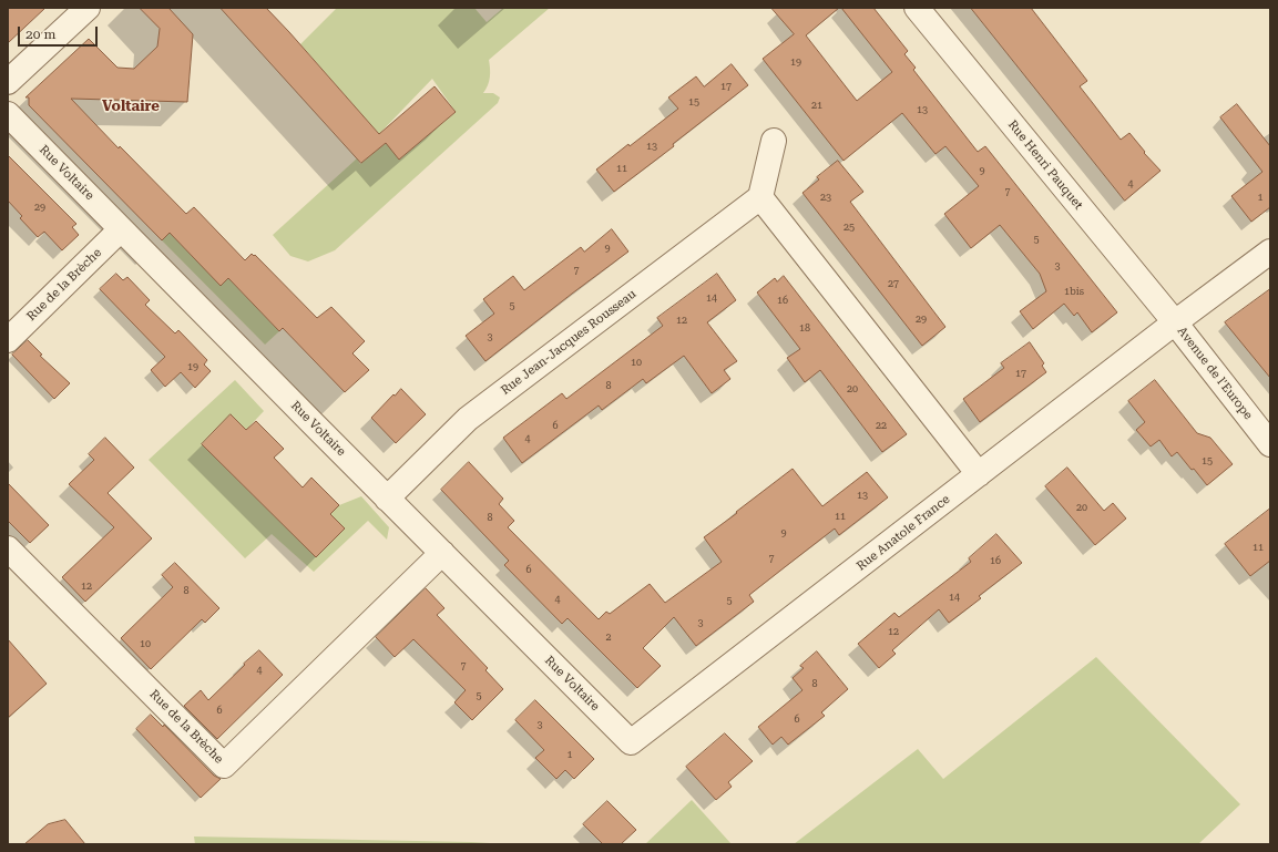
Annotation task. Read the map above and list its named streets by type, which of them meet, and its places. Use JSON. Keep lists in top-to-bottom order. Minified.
{"streets":{"street":["Rue Henri Pauquet","Rue Voltaire","Rue de la Brèche","Rue Jean-Jacques Rousseau","Avenue de l'Europe","Rue Anatole France"]},"crossings":[["Rue Henri Pauquet","Avenue de l'Europe"],["Rue Henri Pauquet","Rue Anatole France"],["Rue Voltaire","Rue de la Brèche"],["Rue Voltaire","Rue Jean-Jacques Rousseau"],["Rue Voltaire","Rue Anatole France"],["Avenue de l'Europe","Rue Anatole France"]],"districts":["Voltaire"],"house_numbers":["19","17","15","21","13","13","11","9","4","7","23","1","29","25","5","9","3","7","27","1bis","14","16","5","29","12","18","3","10","19","17","8","20","6","22","4","15","13","20","11","8","9","11","7","16","6","12","8","14","4","5","3","12","2","10","7","4","8","5","6","6","3","1"],"scale_bar":"20 m"}
